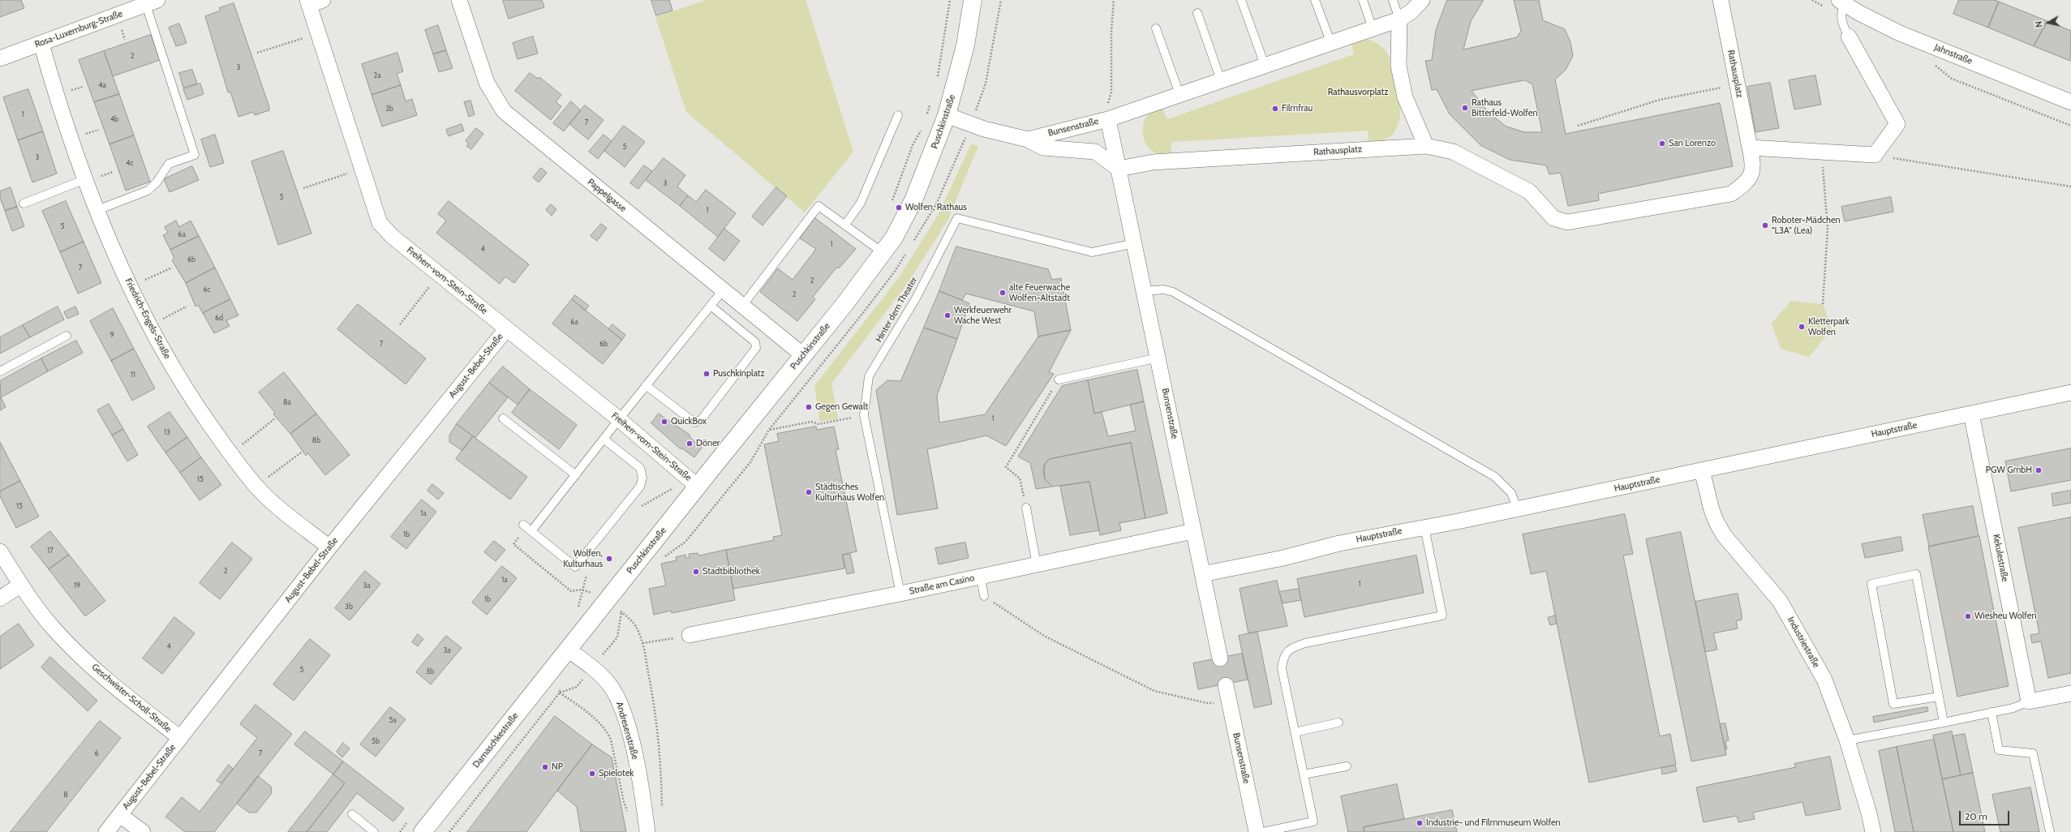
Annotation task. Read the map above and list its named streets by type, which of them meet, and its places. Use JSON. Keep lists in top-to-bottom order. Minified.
{"streets":{"street":["Rosa-Luxemburg-Straße","Jahnstraße","Rathausplatz","Puschkinstraße","Bunsenstraße","Pappelgasse","Freiherr-vom-Stein-Straße","Friedrich-Engels-Straße","August-Bebel-Straße","Hauptstraße","Kekulestraße","Straße am Casino","Industriestraße","Geschwister-Scholl-Straße","Andresenstraße","Damaschkestraße"],"lane":["Hinter dem Theater"]},"crossings":[["Rosa-Luxemburg-Straße","Friedrich-Engels-Straße"],["Rathausplatz","Bunsenstraße"],["Puschkinstraße","Bunsenstraße"],["Puschkinstraße","Pappelgasse"],["Puschkinstraße","Freiherr-vom-Stein-Straße"],["Puschkinstraße","Andresenstraße"],["Puschkinstraße","Damaschkestraße"],["Bunsenstraße","Hinter dem Theater"],["Bunsenstraße","Hauptstraße"],["Bunsenstraße","Straße am Casino"],["Freiherr-vom-Stein-Straße","August-Bebel-Straße"],["Hinter dem Theater","Straße am Casino"],["Friedrich-Engels-Straße","August-Bebel-Straße"],["August-Bebel-Straße","Geschwister-Scholl-Straße"],["Hauptstraße","Kekulestraße"],["Hauptstraße","Industriestraße"],["Andresenstraße","Damaschkestraße"]],"parks":["Rathausvorplatz"],"places":["Rathaus Bitterfeld-Wolfen","Filmfrau","San Lorenzo","Wolfen, Rathaus","Roboter-Mädchen \"L3A\" (Lea)","alte Feuerwache Wolfen-Altstadt","Werkfeuerwehr Wache West","Kletterpark Wolfen","Puschkinplatz","Gegen Gewalt","QuickBox","Döner","PGW GmbH","Städtisches Kulturhaus Wolfen","Wolfen, Kulturhaus","Stadtbibliothek","Wiesheu Wolfen","NP","Spielotek","Industrie- und Filmmuseum Wolfen"],"house_numbers":["2","3","2a","4a","2b","1","4b","7","5","3","4c","3","5","1","5","6a","1","4","6b","7","2","6c","2","6d","6a","9","7","6b","11","8a","1","13","8b","15","15","1a","1b","17","2","1a","1","19","3a","1b","3b","4","3a","5","3b","5a","5b","6","7","8"],"scale_bar":"20 m","north":"left"}
